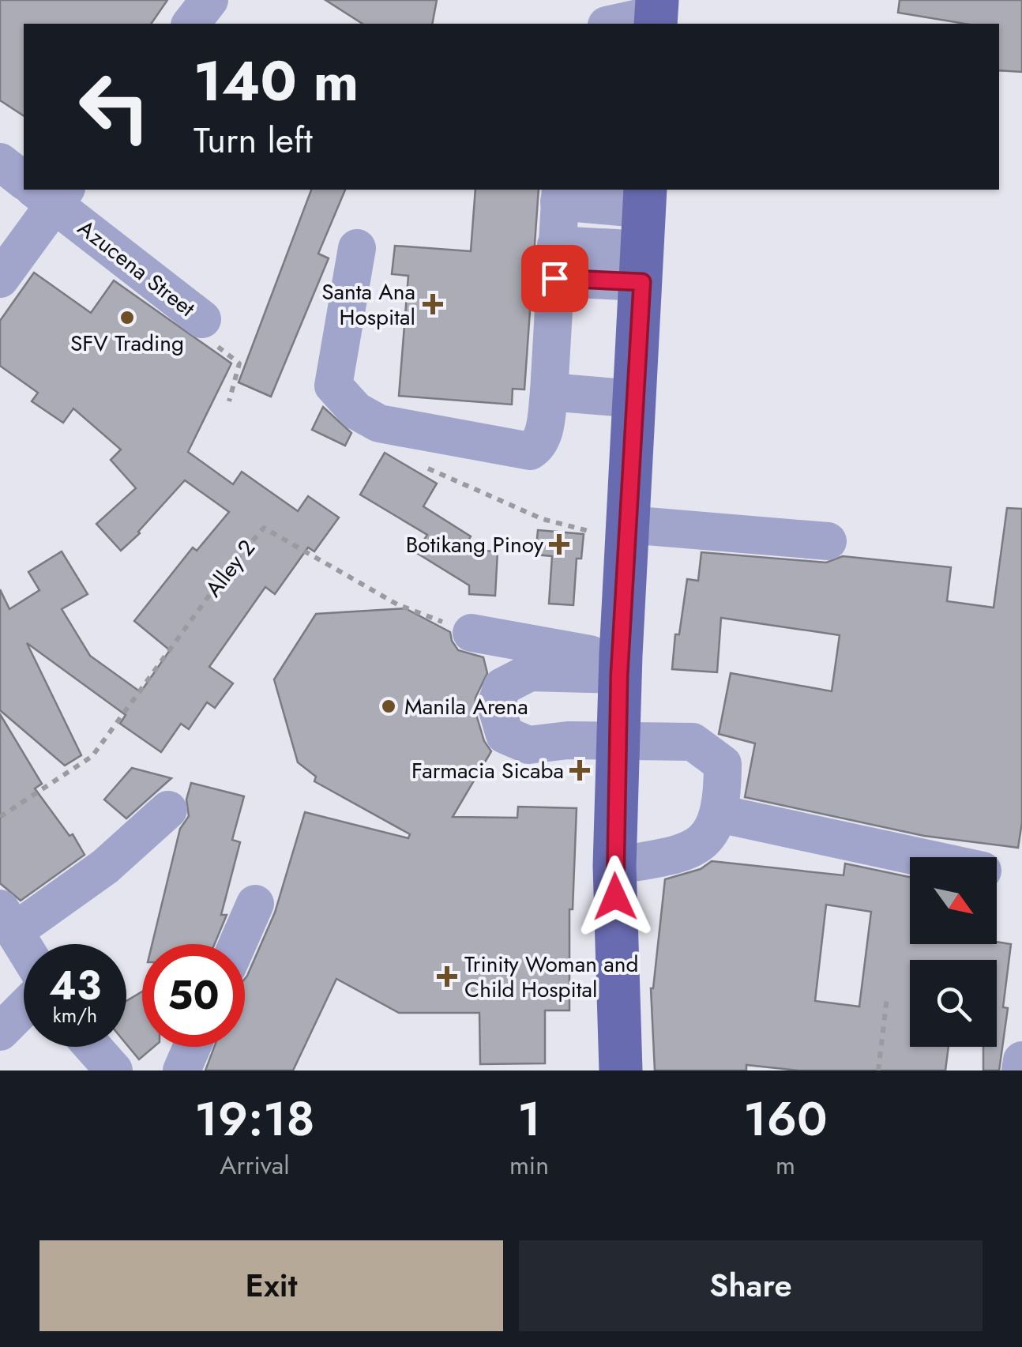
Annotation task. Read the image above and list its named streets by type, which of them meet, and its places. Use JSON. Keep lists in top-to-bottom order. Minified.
{"streets":{"street":["Azucena Street"],"path":["Alley 2"]},"places":{"health":["Santa Ana Hospital","Botikang Pinoy","Farmacia Sicaba","Trinity Woman and Child Hospital"],"other":["SFV Trading","Manila Arena"]},"north":"bottom right","page":{"turn":["140 m","Turn left"],"speed":"43 km/h","limit":"50","eta":["19:18","Arrival","1","min","160","m"],"buttons":["Exit","Share"]}}
